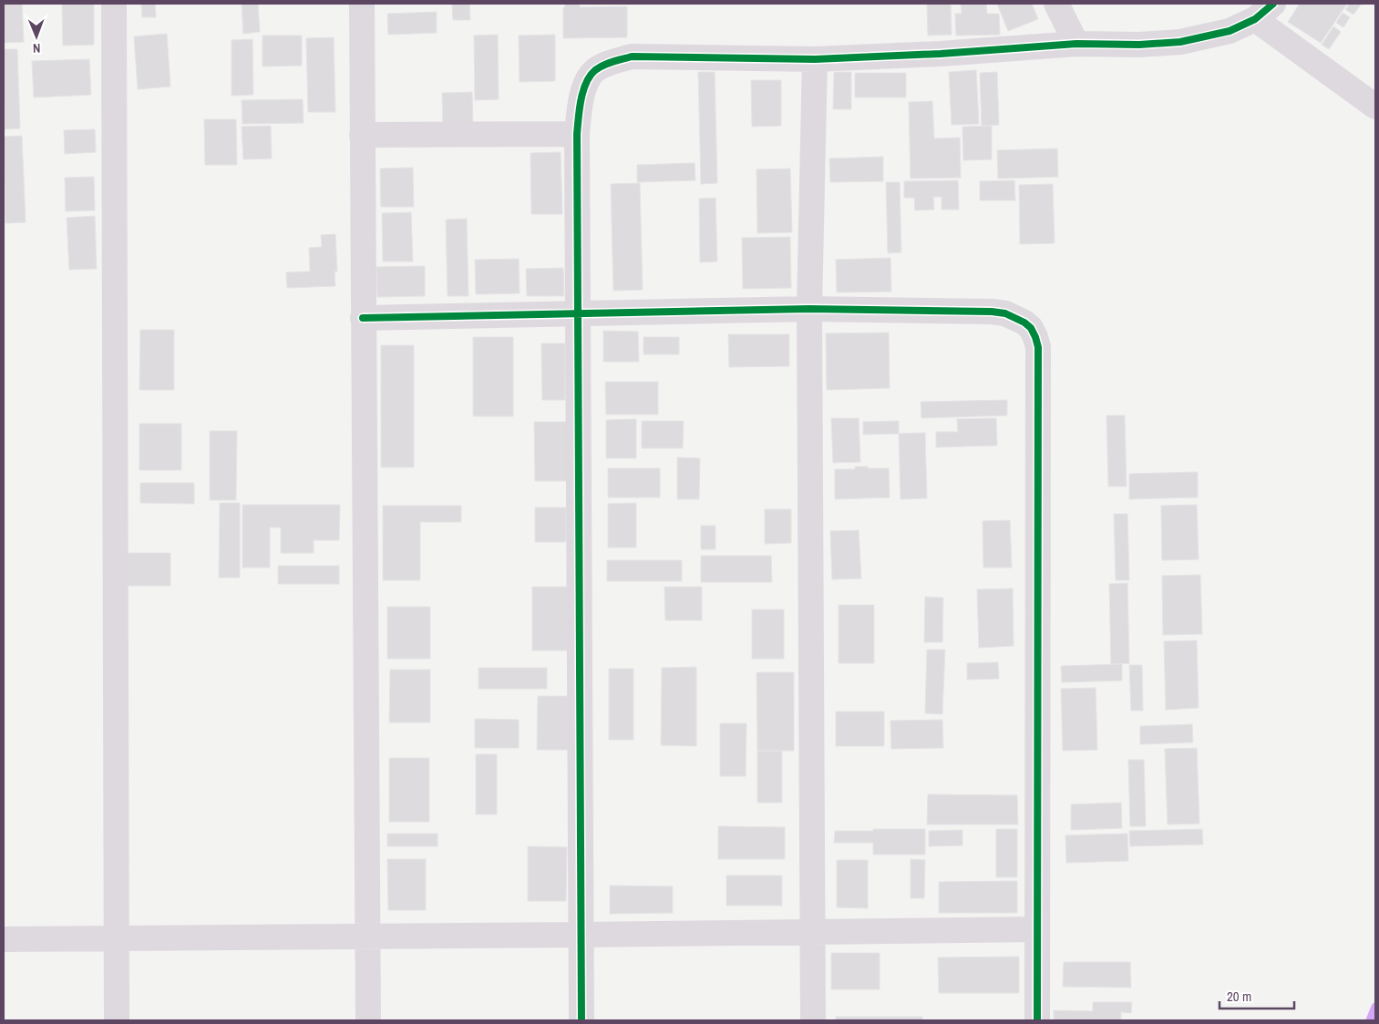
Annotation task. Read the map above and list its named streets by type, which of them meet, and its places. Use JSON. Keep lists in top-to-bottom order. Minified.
{"scale_bar":"20 m","north":"bottom"}
